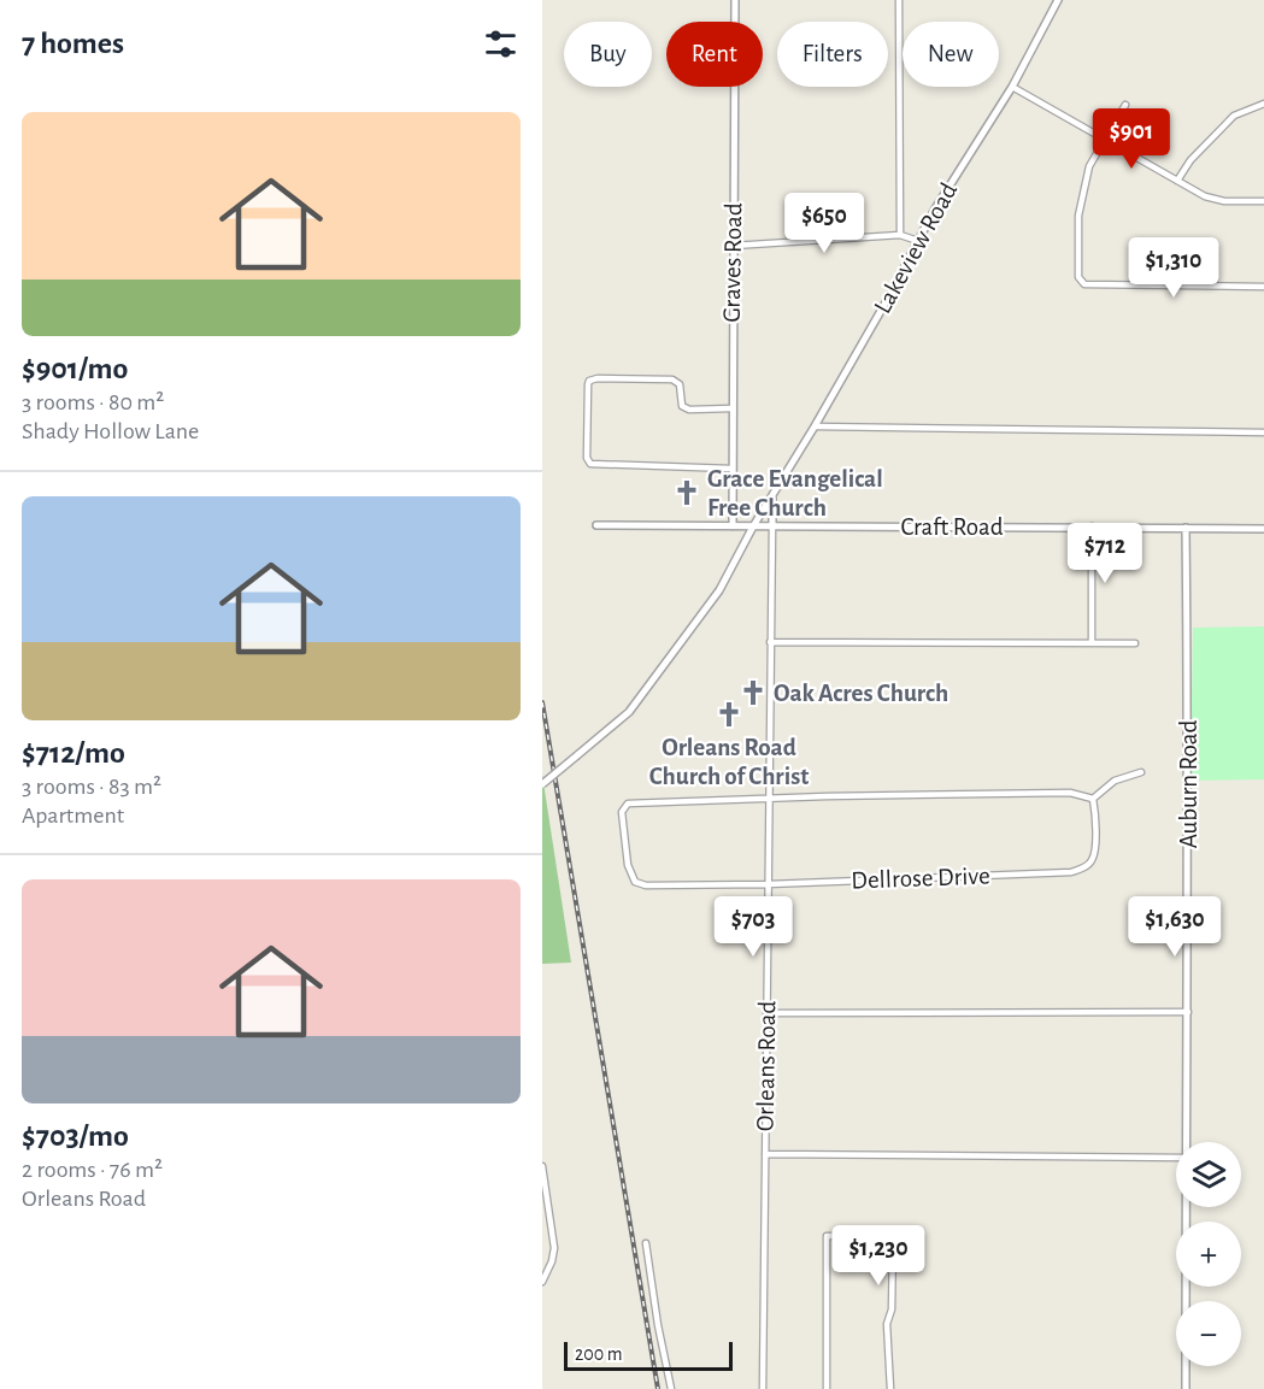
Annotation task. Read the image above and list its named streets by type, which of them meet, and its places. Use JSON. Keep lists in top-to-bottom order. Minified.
{"streets":{"street":["Lakeview Road","Graves Road","Craft Road","Auburn Road","Dellrose Drive","Orleans Road"]},"crossings":[["Lakeview Road","Craft Road"],["Graves Road","Craft Road"],["Craft Road","Auburn Road"],["Craft Road","Orleans Road"],["Dellrose Drive","Orleans Road"]],"places":{"church":["Grace Evangelical Free Church","Oak Acres Church","Orleans Road Church of Christ"]},"scale_bar":"200 m","page":{"heading":"7 homes","chip":["Buy","Rent","Filters","New"],"list":[{"name":"$901/mo","note":"3 rooms · 80 m² · Shady Hollow Lane"},{"name":"$712/mo","note":"3 rooms · 83 m² · Apartment"},{"name":"$703/mo","note":"2 rooms · 76 m² · Orleans Road"}],"price":["$901","$650","$1,310","$712","$703","$1,630","$1,230"],"map_buttons":["+","−"],"scale":"200 m"}}
